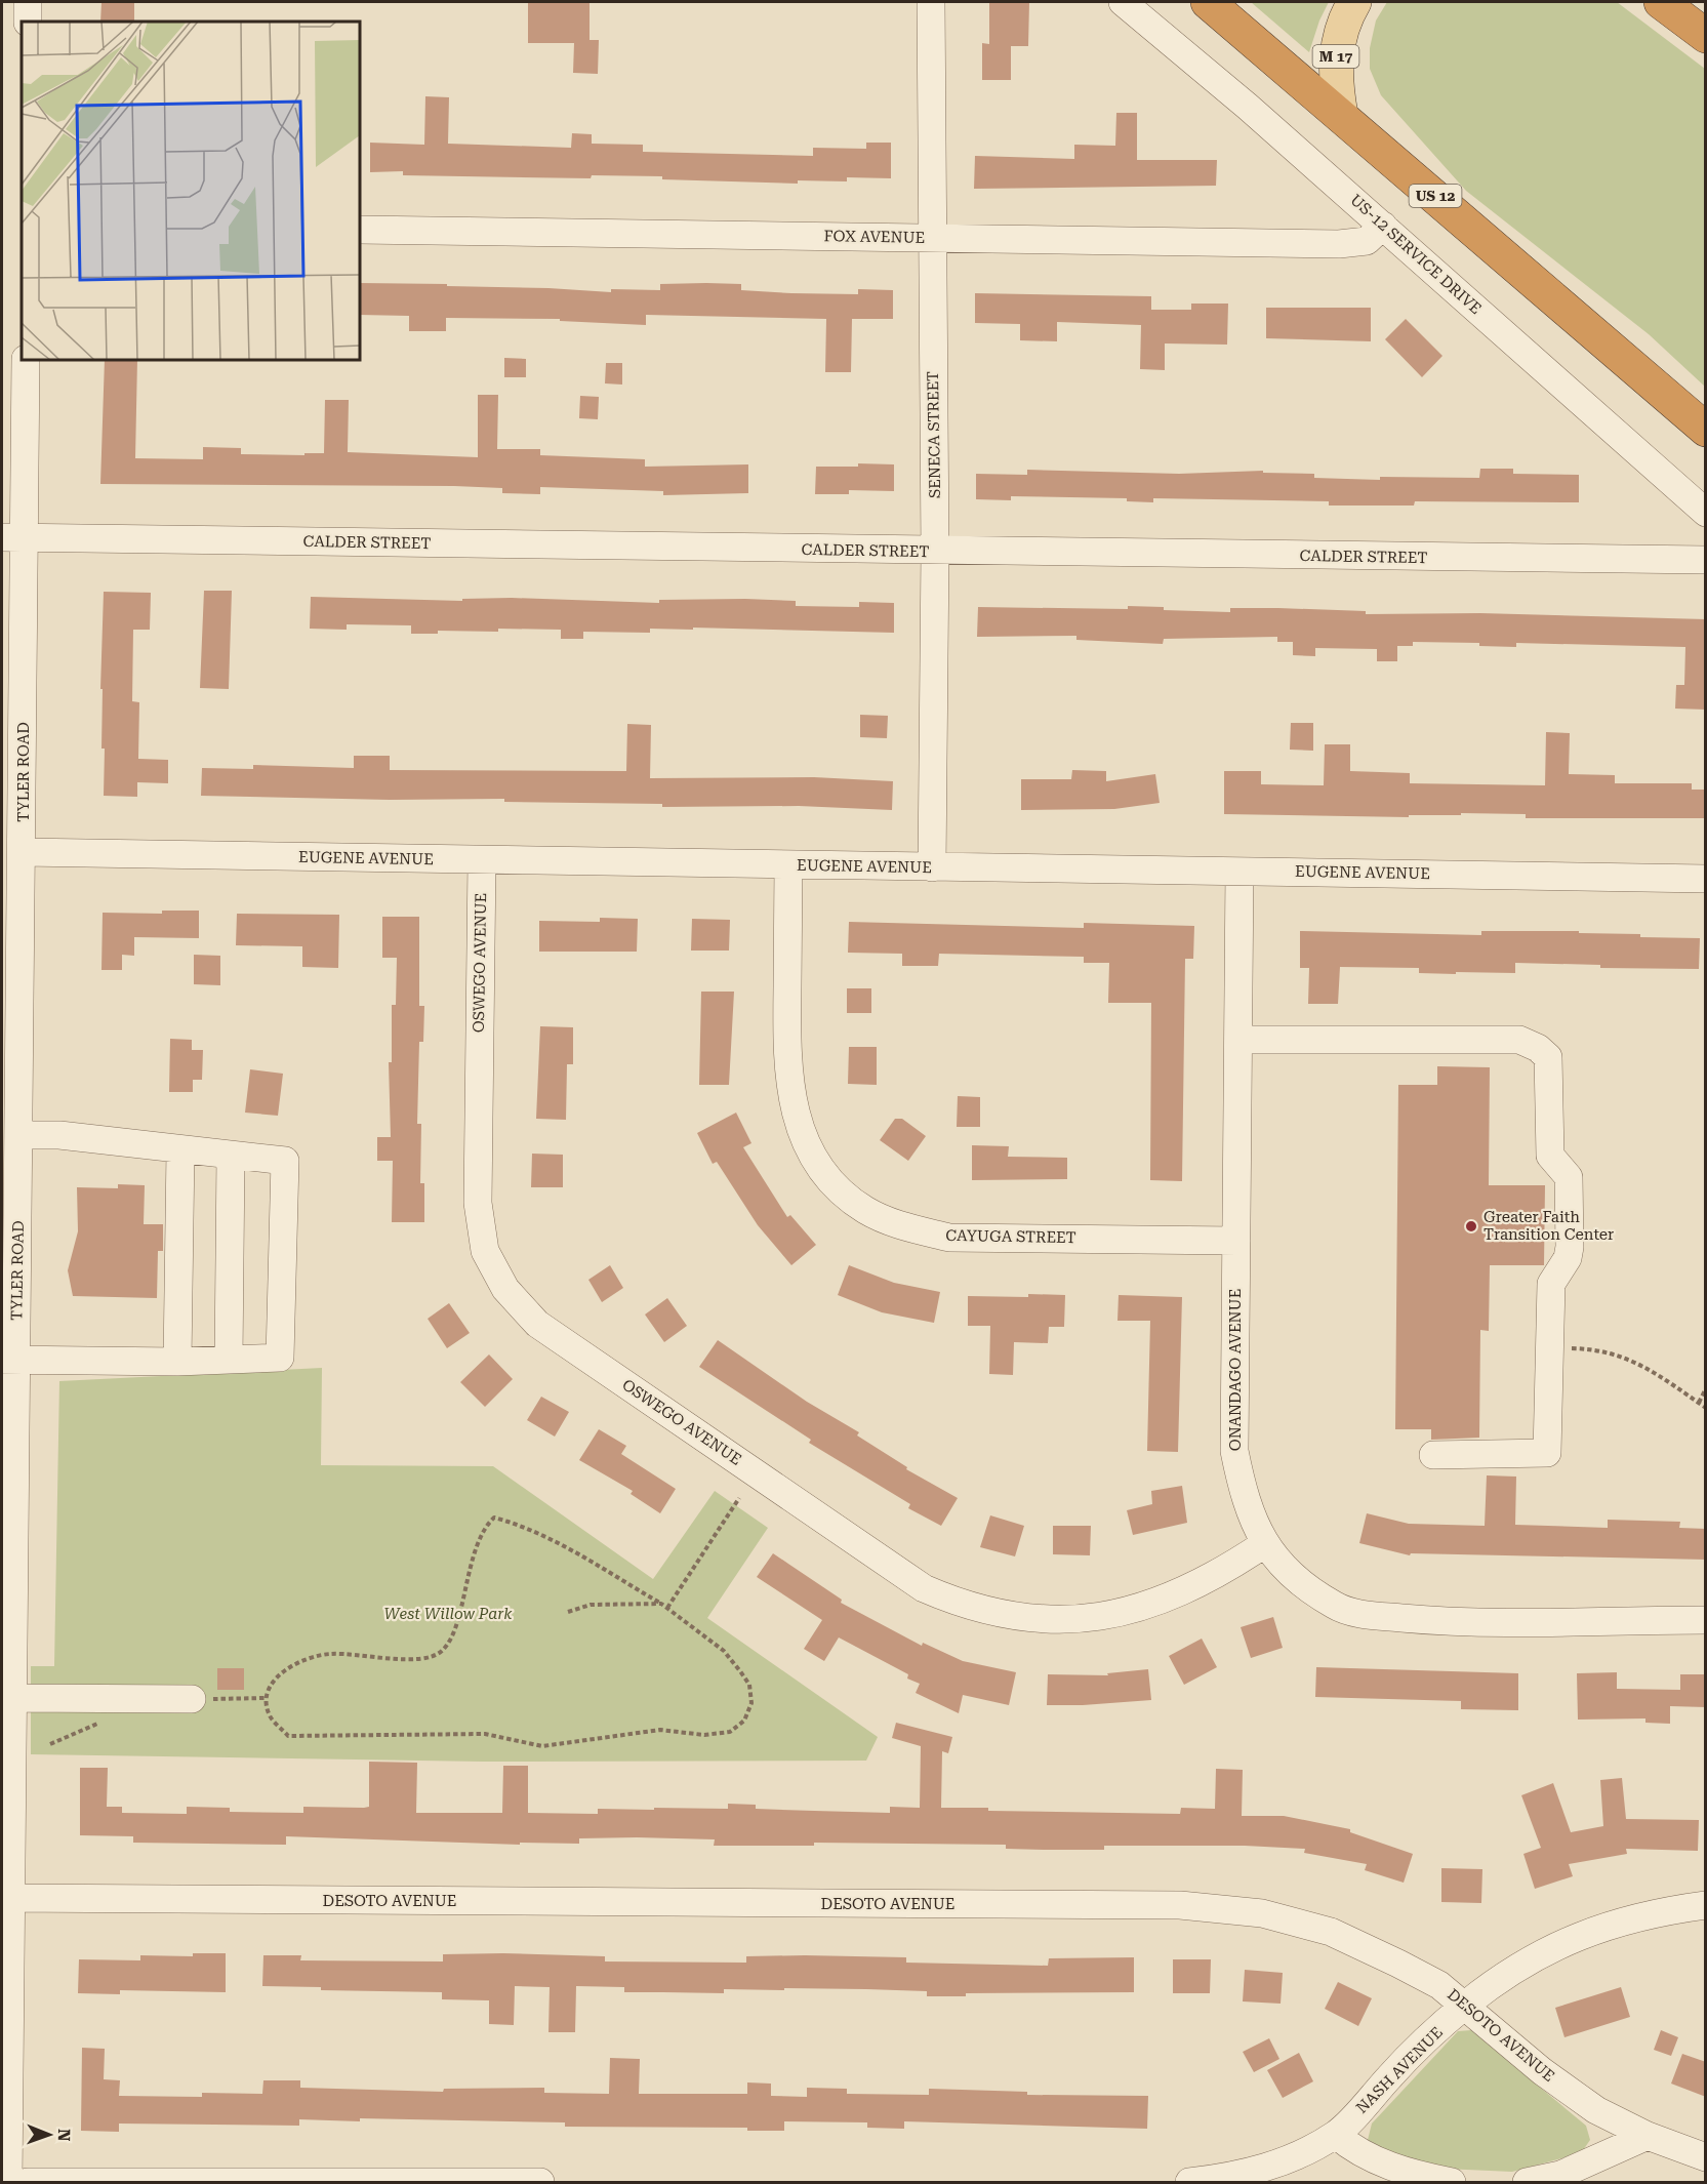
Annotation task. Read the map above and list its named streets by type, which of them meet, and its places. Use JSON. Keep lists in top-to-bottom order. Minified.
{"streets":{"highway":["US 12"],"main road":["M 17"],"street":["FOX AVENUE","US-12 SERVICE DRIVE","SENECA STREET","CALDER STREET","TYLER ROAD","EUGENE AVENUE","OSWEGO AVENUE","CAYUGA STREET","ONANDAGO AVENUE","DESOTO AVENUE","NASH AVENUE"]},"crossings":[["M 17","US 12"],["FOX AVENUE","US-12 SERVICE DRIVE"],["FOX AVENUE","SENECA STREET"],["SENECA STREET","CALDER STREET"],["SENECA STREET","EUGENE AVENUE"],["CALDER STREET","TYLER ROAD"],["TYLER ROAD","EUGENE AVENUE"],["TYLER ROAD","DESOTO AVENUE"],["EUGENE AVENUE","OSWEGO AVENUE"],["EUGENE AVENUE","CAYUGA STREET"],["EUGENE AVENUE","ONANDAGO AVENUE"],["OSWEGO AVENUE","ONANDAGO AVENUE"],["CAYUGA STREET","ONANDAGO AVENUE"],["DESOTO AVENUE","NASH AVENUE"]],"parks":["West Willow Park"],"places":["Greater Faith Transition Center"],"north":"right"}
